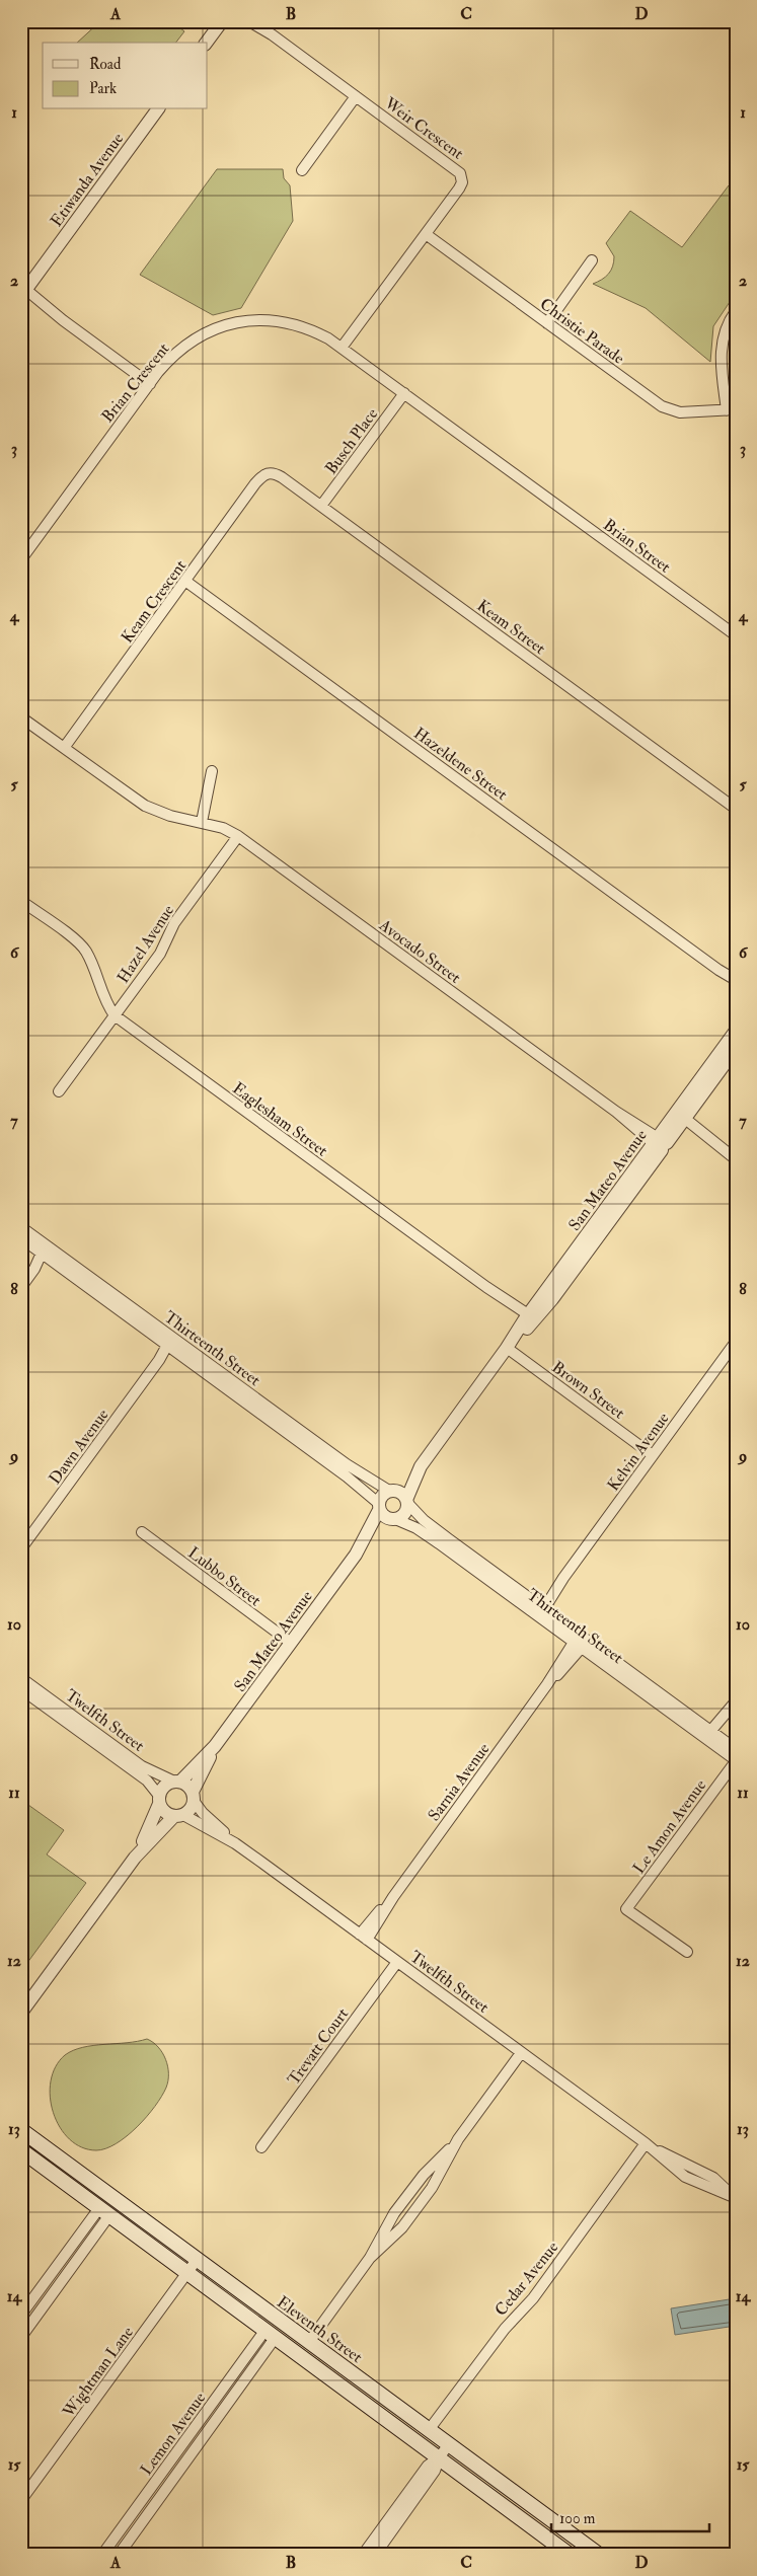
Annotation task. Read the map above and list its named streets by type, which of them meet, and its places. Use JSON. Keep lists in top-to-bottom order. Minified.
{"streets":{"main road":["Eleventh Street"],"street":["Weir Crescent","Etiwanda Avenue","Christie Parade","Brian Crescent","Busch Place","Brian Street","Keam Crescent","Keam Street","Hazeldene Street","Hazel Avenue","Avocado Street","Eaglesham Street","San Mateo Avenue","Thirteenth Street","Brown Street","Dawn Avenue","Kelvin Avenue","Lubbo Street","Twelfth Street","Sarnia Avenue","Le Amon Avenue","Trevatt Court","Cedar Avenue","Wightman Lane","Lemon Avenue"]},"crossings":[["Weir Crescent","Christie Parade"],["Weir Crescent","Brian Crescent"],["Brian Crescent","Busch Place"],["Brian Crescent","Brian Street"],["Busch Place","Keam Street"],["Keam Crescent","Keam Street"],["Keam Crescent","Hazeldene Street"],["Keam Crescent","Avocado Street"],["Hazel Avenue","Avocado Street"],["Hazel Avenue","Eaglesham Street"],["Avocado Street","San Mateo Avenue"],["Eaglesham Street","San Mateo Avenue"],["San Mateo Avenue","Thirteenth Street"],["San Mateo Avenue","Brown Street"],["San Mateo Avenue","Lubbo Street"],["San Mateo Avenue","Twelfth Street"],["Thirteenth Street","Dawn Avenue"],["Thirteenth Street","Kelvin Avenue"],["Thirteenth Street","Sarnia Avenue"],["Thirteenth Street","Le Amon Avenue"],["Brown Street","Kelvin Avenue"],["Twelfth Street","Sarnia Avenue"],["Twelfth Street","Trevatt Court"],["Twelfth Street","Cedar Avenue"],["Cedar Avenue","Eleventh Street"],["Eleventh Street","Wightman Lane"],["Eleventh Street","Lemon Avenue"]],"legend":["Road","Park"],"scale_bar":"100 m","grid":{"columns":["A","B","C","D"],"rows":["1","2","3","4","5","6","7","8","9","10","11","12","13","14","15"]}}
